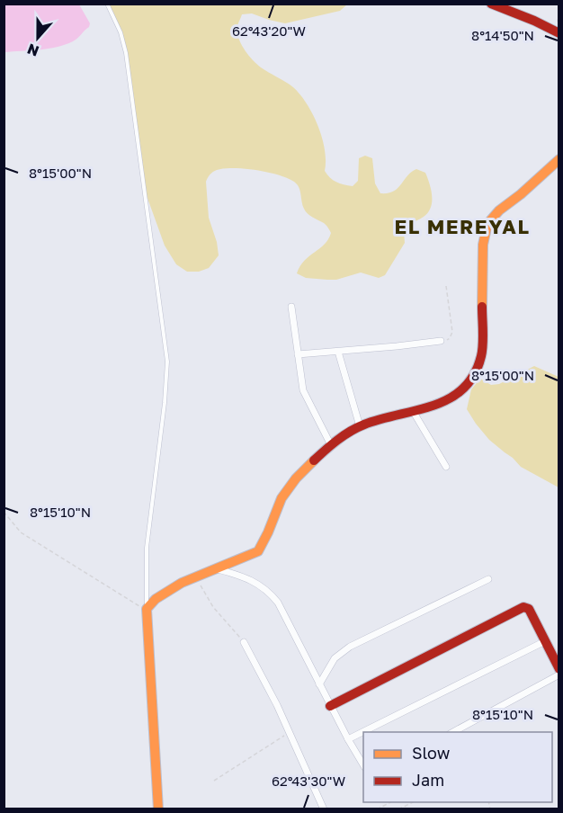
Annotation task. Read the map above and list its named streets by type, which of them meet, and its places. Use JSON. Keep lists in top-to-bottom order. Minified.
{"districts":["EL MEREYAL"],"legend":["Slow","Jam"],"north":"bottom","coordinates":["62°43'20\"W","8°14'50\"N","8°15'00\"N","8°15'10\"N","62°43'30\"W"]}
